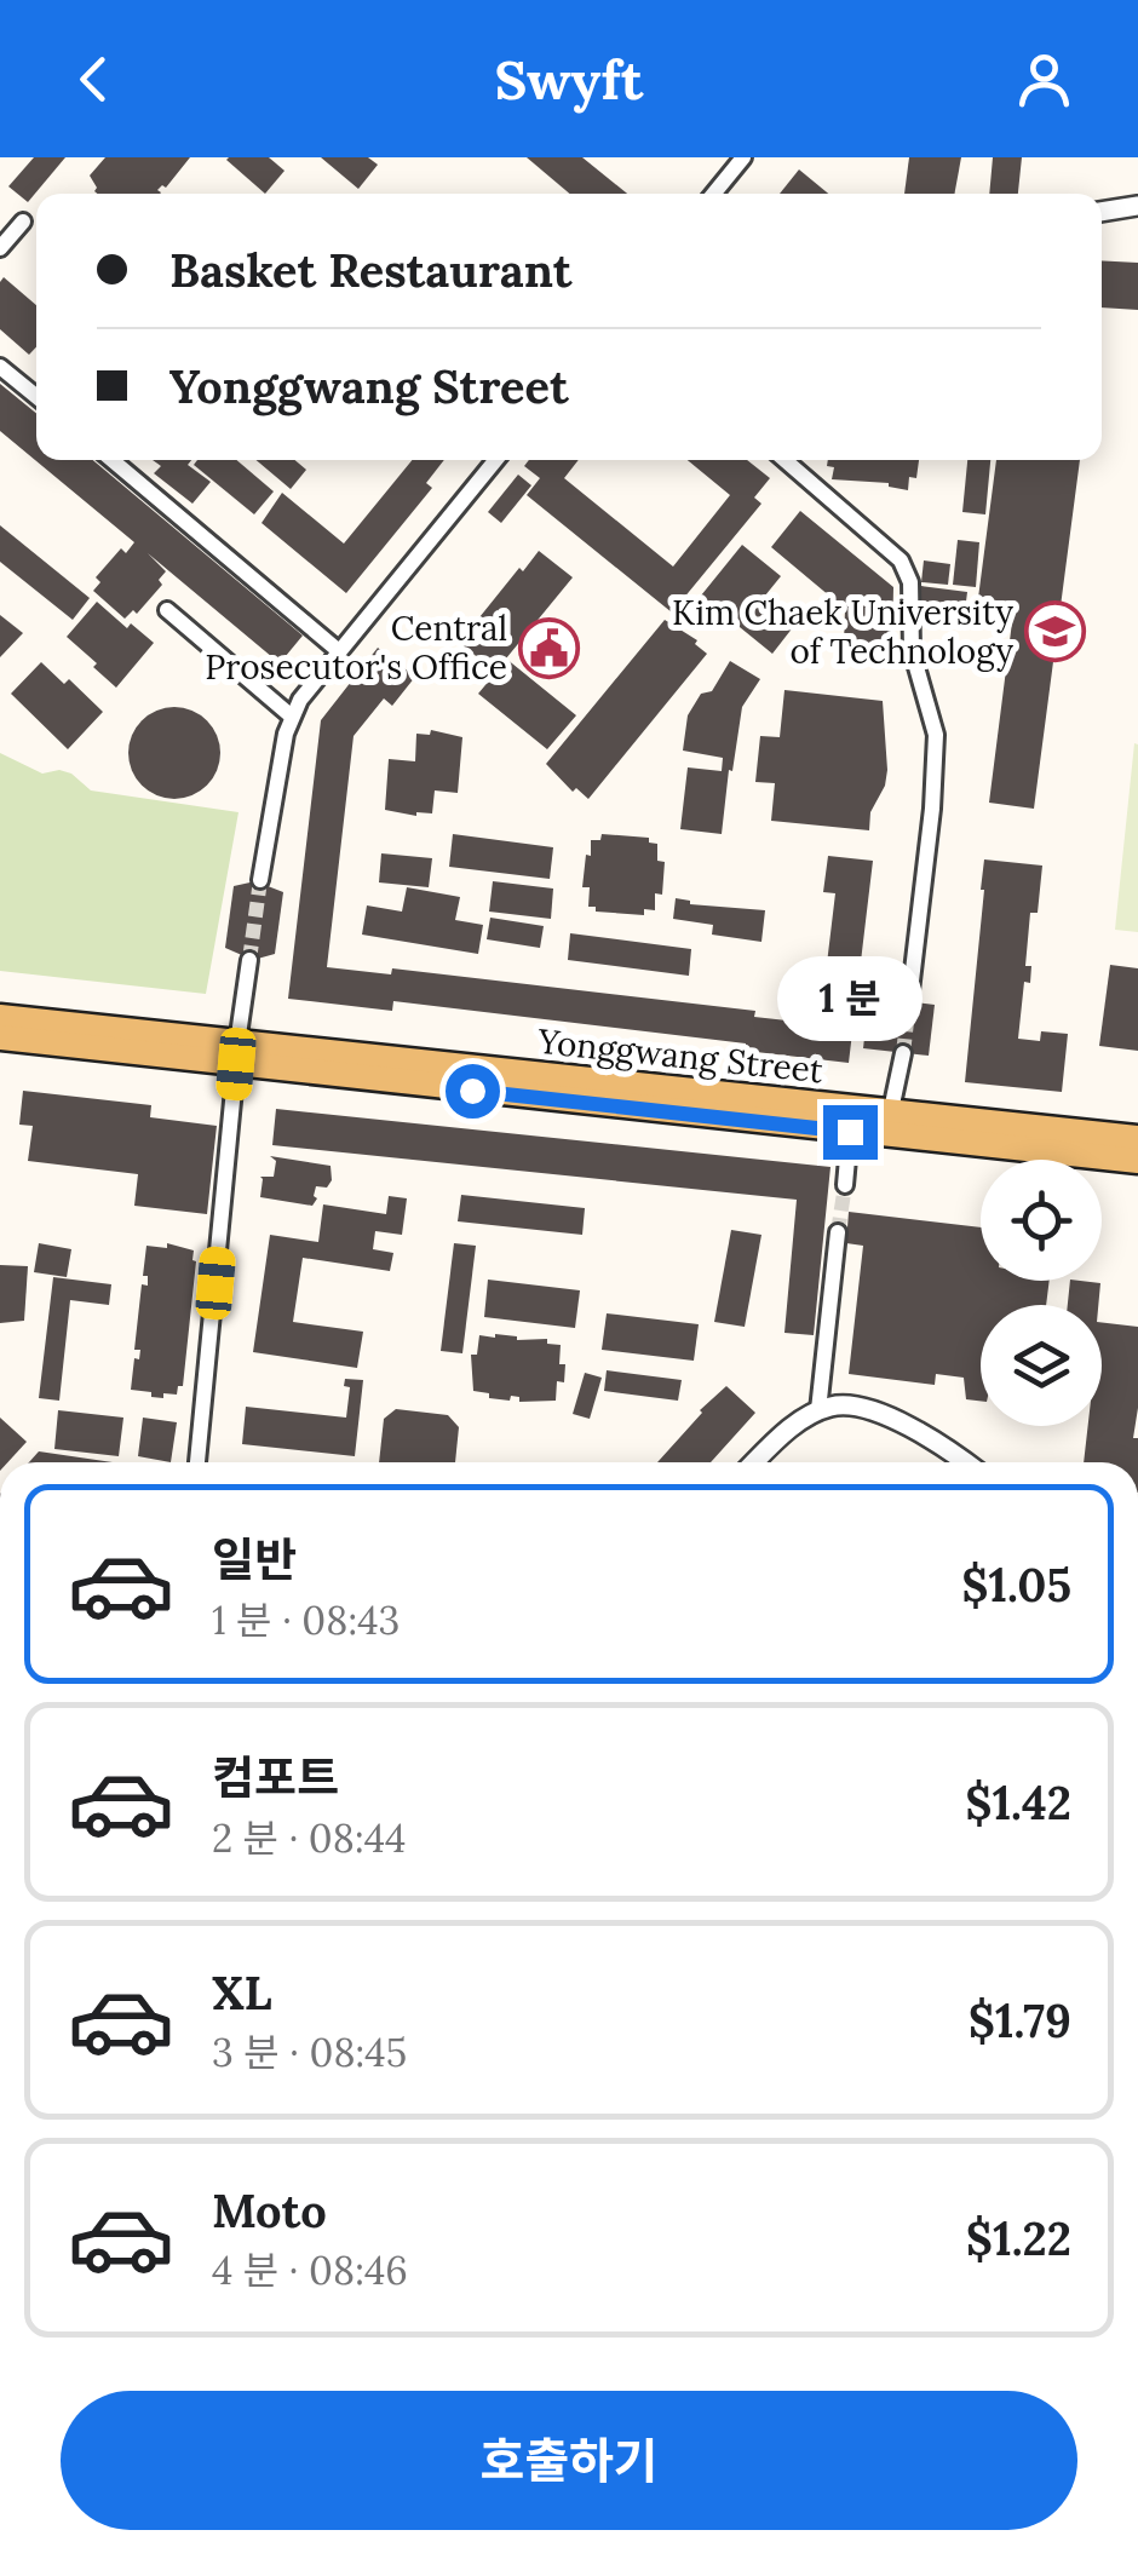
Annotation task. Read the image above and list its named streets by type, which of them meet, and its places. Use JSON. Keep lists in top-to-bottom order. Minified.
{"streets":{"main road":["Yonggwang Street"]},"places":{"school or university":["Kim Chaek University of Technology"],"public building":["Central Prosecutor's Office"]},"page":{"header":"Swyft","banner":["Basket Restaurant","Yonggwang Street"],"bubble":"1 분","list":[{"name":"일반","note":"1 분 · 08:43","value":"$1.05"},{"name":"컴포트","note":"2 분 · 08:44","value":"$1.42"},{"name":"XL","note":"3 분 · 08:45","value":"$1.79"},{"name":"Moto","note":"4 분 · 08:46","value":"$1.22"}],"buttons":"호출하기"}}
